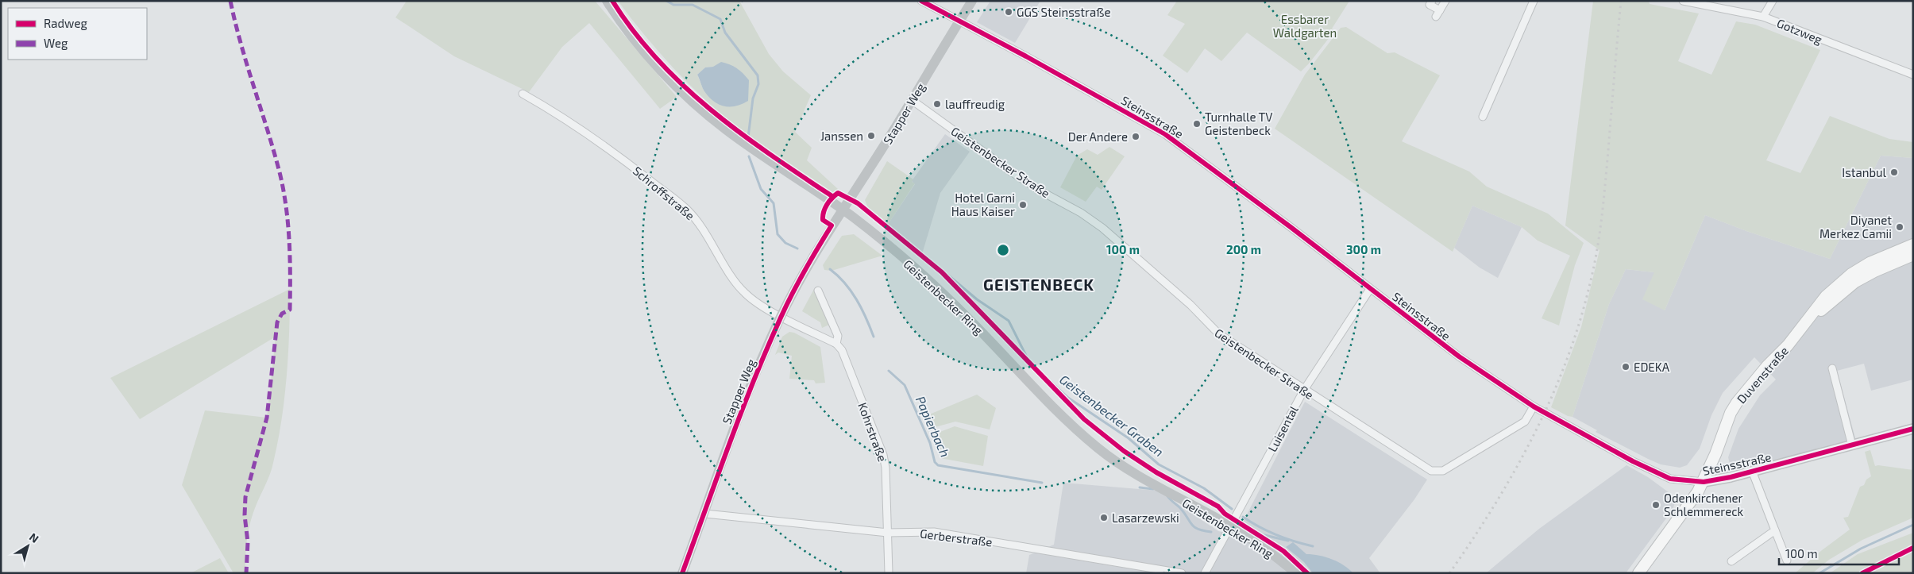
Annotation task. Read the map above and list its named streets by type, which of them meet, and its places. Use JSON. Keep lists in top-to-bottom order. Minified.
{"streets":{"main road":["Stapper Weg","Geistenbecker Ring","Duvenstraße"],"street":["Gotzweg","Steinsstraße","Geistenbecker Straße","Schroffstraße","Luisental","Kohrstraße","Gerberstraße"]},"crossings":[["Stapper Weg","Steinsstraße"],["Stapper Weg","Geistenbecker Straße"],["Stapper Weg","Schroffstraße"],["Stapper Weg","Geistenbecker Ring"],["Stapper Weg","Gerberstraße"],["Steinsstraße","Geistenbecker Straße"],["Steinsstraße","Duvenstraße"],["Steinsstraße","Luisental"],["Geistenbecker Straße","Luisental"],["Geistenbecker Ring","Luisental"],["Kohrstraße","Gerberstraße"]],"districts":["GEISTENBECK"],"water":["Geistenbecker Graben","Papierbach"],"parks":["Essbarer Waldgarten"],"places":["GGS Steinsstraße","lauffreudig","Turnhalle TV Geistenbeck","Janssen","Der Andere","Istanbul","Hotel Garni Haus Kaiser","Diyanet Merkez Camii","EDEKA","Odenkirchener Schlemmereck","Lasarzewski"],"legend":["Radweg","Weg"],"scale_bar":"100 m","north":"top right","rings":["100 m","200 m","300 m"]}
